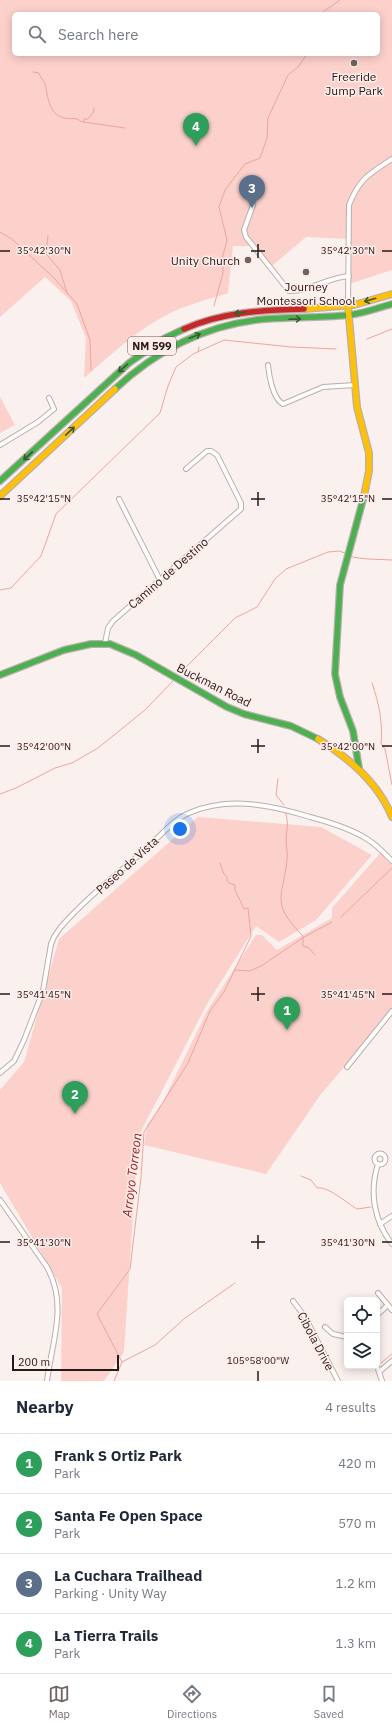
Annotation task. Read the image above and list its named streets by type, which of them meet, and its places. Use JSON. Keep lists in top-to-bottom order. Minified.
{"streets":{"main road":["NM 599","Buckman Road"],"street":["Camino de Destino","Paseo de Vista","Cibola Drive"]},"crossings":[["Camino de Destino","Buckman Road"]],"water":["Arroyo Torreon"],"places":["Freeride Jump Park","Unity Church","Journey Montessori School"],"scale_bar":"200 m","page":{"search":"Search here","pins":["4","3","1","2"],"scale":"200 m","heading":["Nearby","4 results"],"list":[{"mark":"1","name":"Frank S Ortiz Park","note":"Park","value":"420 m"},{"mark":"2","name":"Santa Fe Open Space","note":"Park","value":"570 m"},{"mark":"3","name":"La Cuchara Trailhead","note":"Parking · Unity Way","value":"1.2 km"},{"mark":"4","name":"La Tierra Trails","note":"Park","value":"1.3 km"}],"nav":["Map","Directions","Saved"]},"coordinates":["35°42'30\"N","35°42'15\"N","35°42'00\"N","35°41'45\"N","35°41'30\"N","105°58'00\"W"]}
